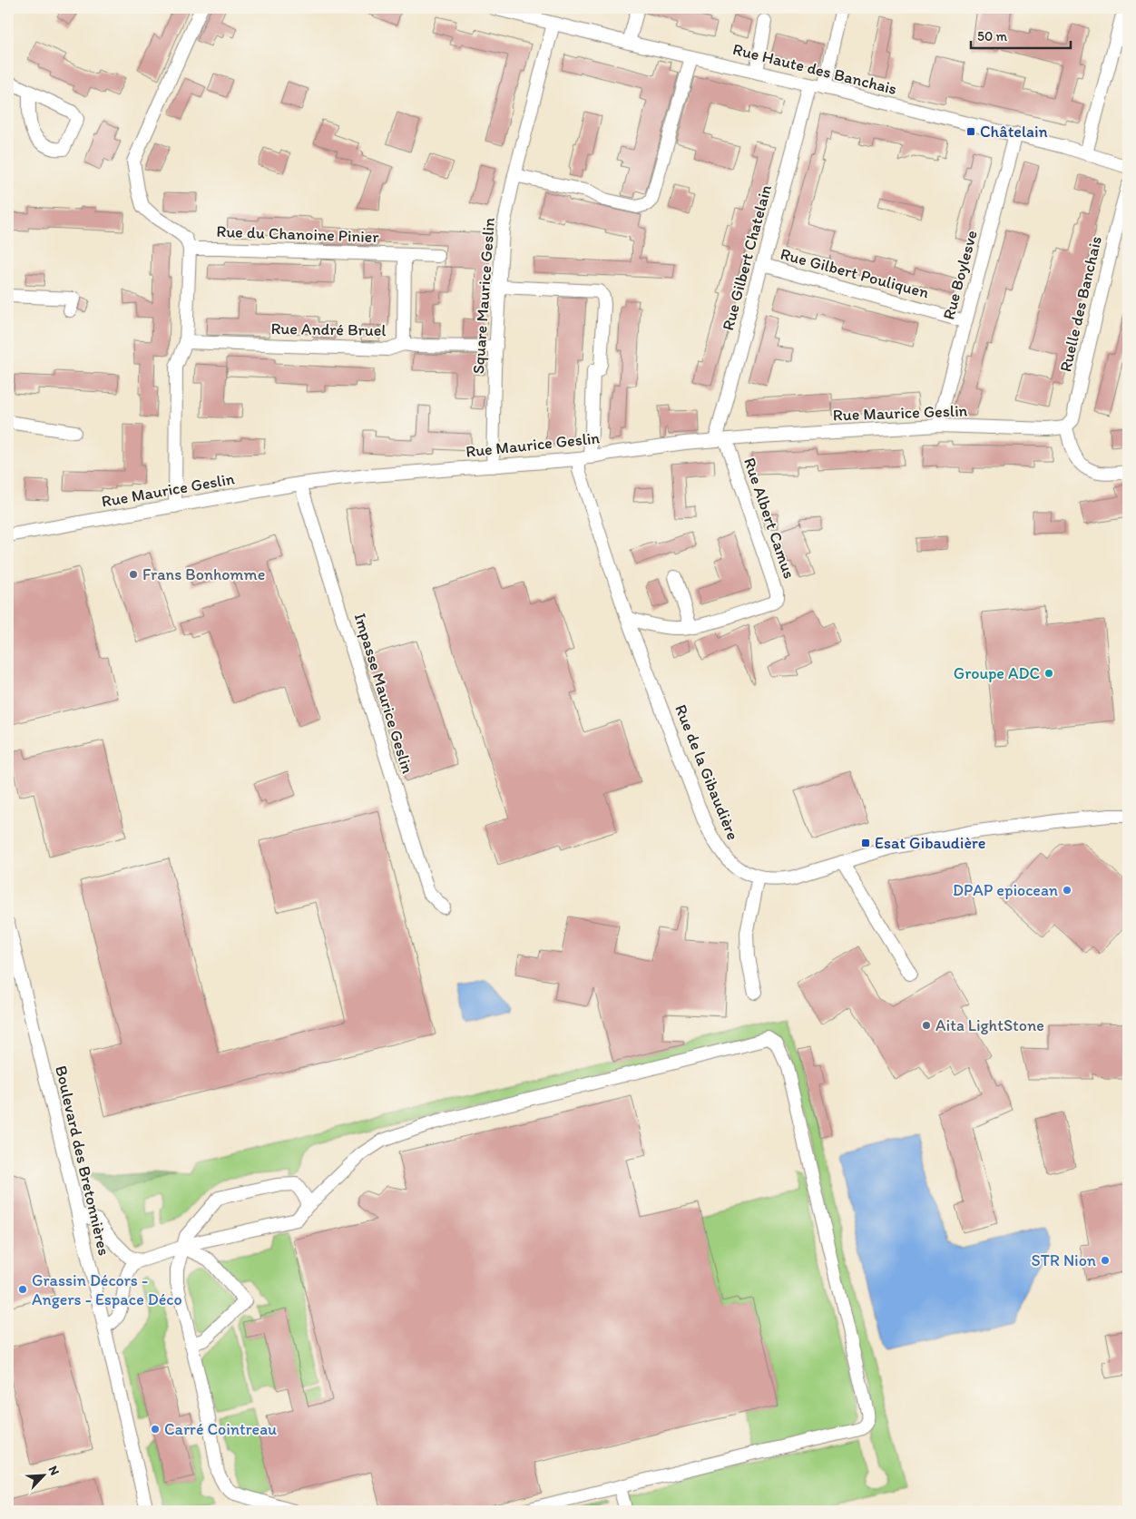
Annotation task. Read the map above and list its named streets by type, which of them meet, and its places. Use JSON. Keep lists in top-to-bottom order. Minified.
{"streets":{"street":["Rue Haute des Banchais","Rue du Chanoine Pinier","Rue Gilbert Chatelain","Rue Gilbert Pouliquen","Rue Boylesve","Square Maurice Geslin","Ruelle des Banchais","Rue André Bruel","Rue Maurice Geslin","Rue Albert Camus","Impasse Maurice Geslin","Rue de la Gibaudière","Boulevard des Bretonnières"]},"crossings":[["Rue Haute des Banchais","Rue Gilbert Chatelain"],["Rue Haute des Banchais","Rue Boylesve"],["Rue Haute des Banchais","Square Maurice Geslin"],["Rue Gilbert Chatelain","Rue Gilbert Pouliquen"],["Rue Gilbert Chatelain","Rue Maurice Geslin"],["Rue Gilbert Chatelain","Rue Albert Camus"],["Rue Gilbert Pouliquen","Rue Boylesve"],["Rue Boylesve","Rue Maurice Geslin"],["Square Maurice Geslin","Rue André Bruel"],["Square Maurice Geslin","Rue Maurice Geslin"],["Square Maurice Geslin","Rue de la Gibaudière"],["Ruelle des Banchais","Rue Maurice Geslin"],["Rue Maurice Geslin","Rue Albert Camus"],["Rue Maurice Geslin","Impasse Maurice Geslin"],["Rue Maurice Geslin","Rue de la Gibaudière"],["Rue Albert Camus","Rue de la Gibaudière"]],"places":{"transit":["Châtelain","Esat Gibaudière"],"other":["Frans Bonhomme","Groupe ADC","DPAP epiocean","Aita LightStone","STR Nion","Grassin Décors - Angers - Espace Déco","Carré Cointreau"]},"scale_bar":"50 m","north":"top right"}
